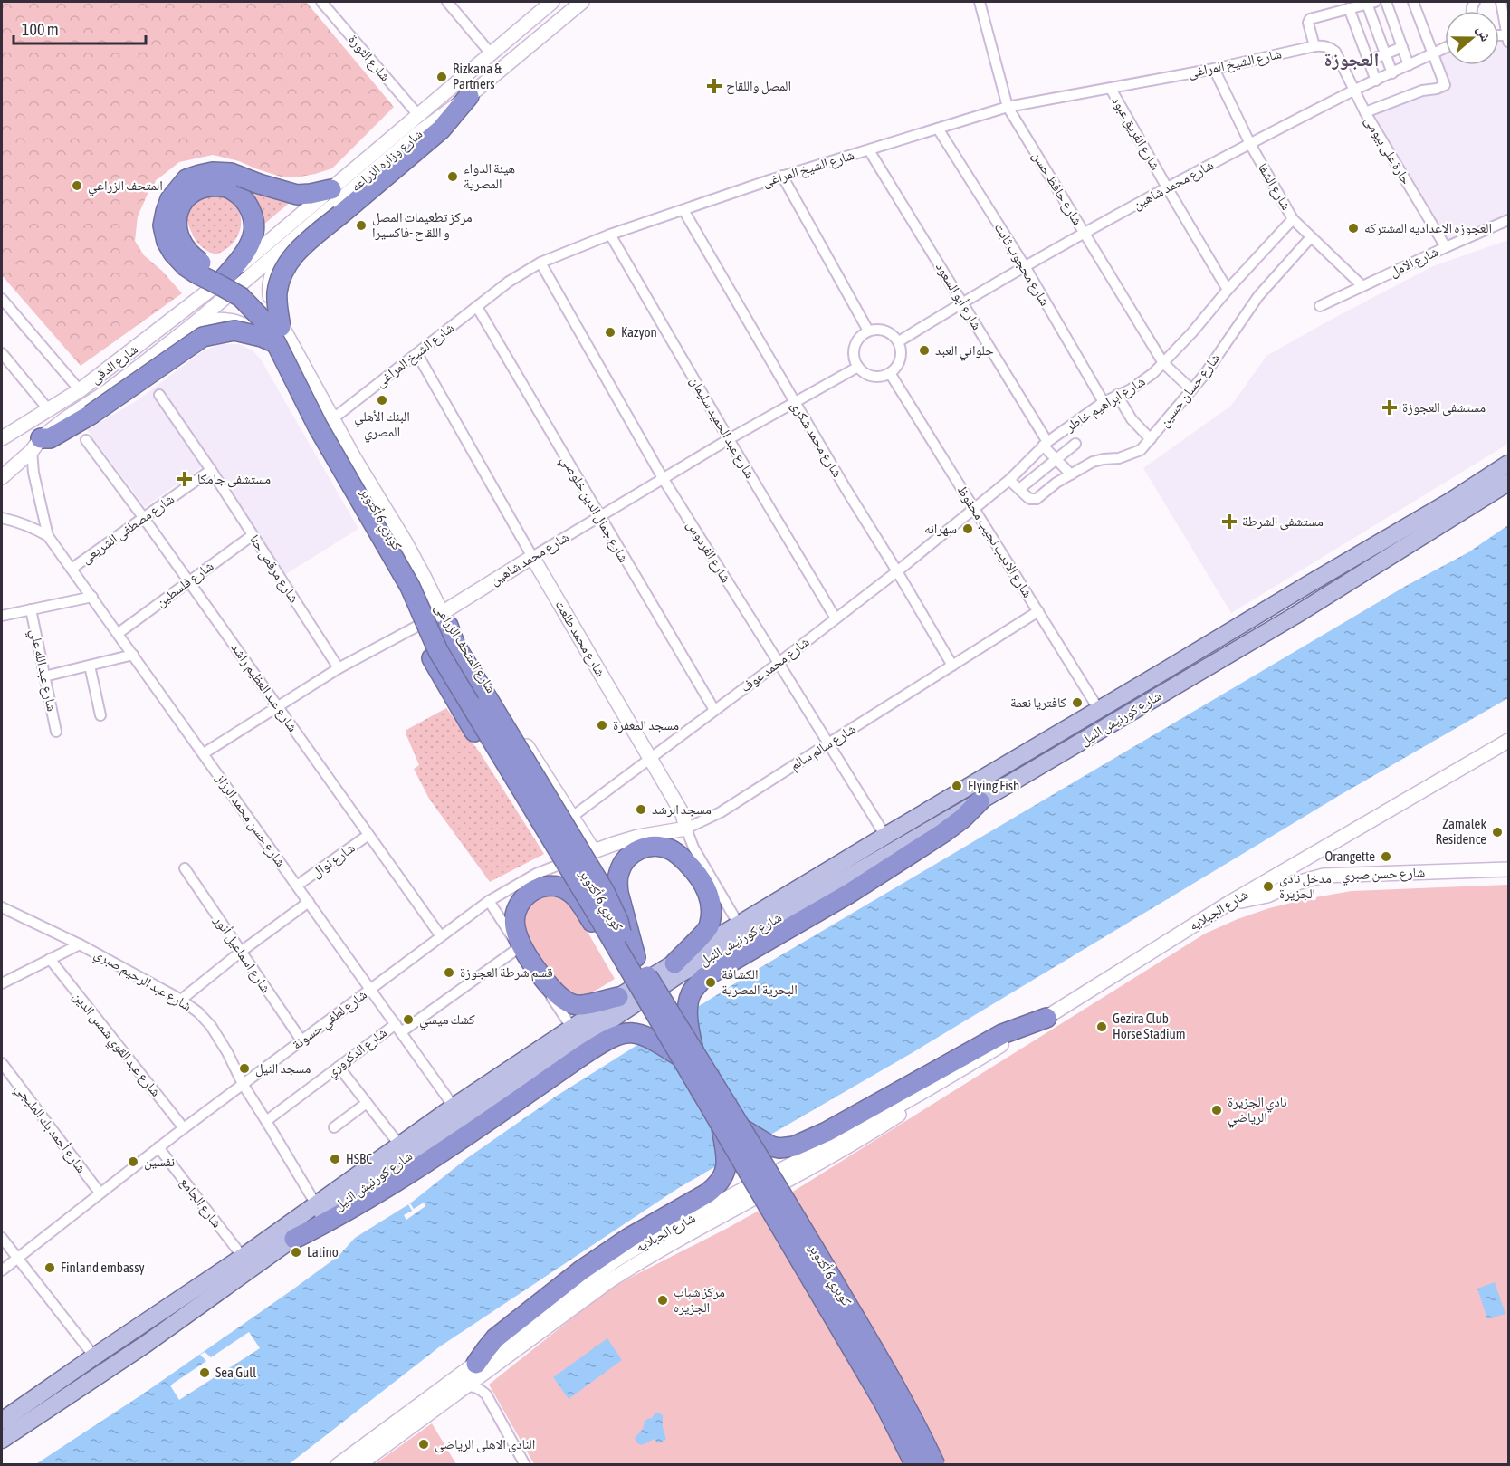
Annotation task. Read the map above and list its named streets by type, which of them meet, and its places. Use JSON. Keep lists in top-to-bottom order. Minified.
{"streets":{"highway":["كوبري 6 أكتوبر"],"main road":["شارع كورنيش النيل"],"street":["شارع الثورة","شارع الشيخ المراغى","شارع الفريق عبود","حارة على بيومى","شارع وزاره الزراعه","شارع محمد شاهين","شارع الشفا","شارع حافظ حسن","شارع الامل","شارع محجوب ثابت","شارع أبو السعود","شارع الدقى","شارع حسان حسين","شارع ابراهيم خاطر","شارع عبد الحميد سليمان","شارع محمد شكرى","شارع جمال الدين خلوصي","شارع مصطفى الشريعى","شارع الاديب نجيب محفوظ","شارع الفردوس","شارع مرقص حنا","شارع فلسطين","شارع محمد طلعت","شارع المتحف الزراعى","شارع محمد عوف","شارع عبد الله علي","شارع عبد العظيم راشد","شارع سالم سالم","شارع حسن محمد الرزاز","شارع نوال","شارع حسن صبري","شارع الجبلايه","شارع اسماعيل أنور","شارع عبد الرحيم صبري","شارع لطفي حسونة","شارع عبد القوي شمس الدين","شارع الدكروري","شارع أحمد بك المليجي","شارع الجامع"]},"crossings":[["شارع الثورة","شارع وزاره الزراعه"],["شارع الشيخ المراغى","شارع الفريق عبود"],["شارع الشيخ المراغى","حارة على بيومى"],["شارع الشيخ المراغى","شارع الشفا"],["شارع الشيخ المراغى","شارع حافظ حسن"],["شارع الشيخ المراغى","شارع محجوب ثابت"],["شارع الشيخ المراغى","شارع أبو السعود"],["شارع الشيخ المراغى","شارع عبد الحميد سليمان"],["شارع الشيخ المراغى","شارع محمد شكرى"],["شارع الشيخ المراغى","شارع جمال الدين خلوصي"],["شارع الشيخ المراغى","شارع الفردوس"],["شارع الشيخ المراغى","شارع محمد طلعت"],["شارع الشيخ المراغى","شارع المتحف الزراعى"],["شارع الفريق عبود","شارع محمد شاهين"],["شارع الفريق عبود","شارع ابراهيم خاطر"],["حارة على بيومى","شارع محمد شاهين"],["حارة على بيومى","شارع الامل"],["شارع وزاره الزراعه","شارع الدقى"],["شارع وزاره الزراعه","شارع المتحف الزراعى"],["شارع محمد شاهين","شارع الشفا"],["شارع محمد شاهين","شارع حافظ حسن"],["شارع محمد شاهين","شارع محجوب ثابت"],["شارع محمد شاهين","شارع أبو السعود"],["شارع محمد شاهين","شارع عبد الحميد سليمان"],["شارع محمد شاهين","شارع محمد شكرى"],["شارع محمد شاهين","شارع جمال الدين خلوصي"],["شارع محمد شاهين","شارع الاديب نجيب محفوظ"],["شارع محمد شاهين","شارع الفردوس"],["شارع محمد شاهين","شارع مرقص حنا"],["شارع محمد شاهين","شارع محمد طلعت"],["شارع محمد شاهين","شارع المتحف الزراعى"],["شارع محمد شاهين","شارع عبد العظيم راشد"],["شارع محمد شاهين","شارع حسن محمد الرزاز"],["شارع الشفا","شارع الامل"],["شارع الشفا","شارع حسان حسين"],["شارع الشفا","شارع ابراهيم خاطر"],["شارع حافظ حسن","شارع حسان حسين"],["شارع حافظ حسن","شارع ابراهيم خاطر"],["شارع محجوب ثابت","شارع ابراهيم خاطر"],["شارع أبو السعود","شارع حسان حسين"],["شارع أبو السعود","شارع ابراهيم خاطر"],["شارع الدقى","شارع المتحف الزراعى"],["شارع الدقى","شارع حسن محمد الرزاز"],["شارع ابراهيم خاطر","شارع الاديب نجيب محفوظ"],["شارع ابراهيم خاطر","شارع محمد عوف"],["شارع عبد الحميد سليمان","شارع محمد عوف"],["شارع محمد شكرى","شارع محمد عوف"],["شارع محمد شكرى","شارع سالم سالم"],["شارع جمال الدين خلوصي","شارع محمد عوف"],["كوبري 6 أكتوبر","شارع المتحف الزراعى"],["شارع مصطفى الشريعى","شارع مرقص حنا"],["شارع مصطفى الشريعى","شارع عبد العظيم راشد"],["شارع مصطفى الشريعى","شارع حسن محمد الرزاز"],["شارع الاديب نجيب محفوظ","شارع محمد عوف"],["شارع الاديب نجيب محفوظ","شارع كورنيش النيل"],["شارع الاديب نجيب محفوظ","شارع سالم سالم"],["شارع الفردوس","شارع محمد عوف"],["شارع الفردوس","شارع كورنيش النيل"],["شارع الفردوس","شارع سالم سالم"],["شارع مرقص حنا","شارع فلسطين"],["شارع فلسطين","شارع عبد العظيم راشد"],["شارع فلسطين","شارع حسن محمد الرزاز"],["شارع محمد طلعت","شارع محمد عوف"],["شارع محمد طلعت","شارع كورنيش النيل"],["شارع محمد طلعت","شارع سالم سالم"],["شارع المتحف الزراعى","شارع محمد عوف"],["شارع المتحف الزراعى","شارع سالم سالم"],["شارع المتحف الزراعى","شارع لطفي حسونة"],["شارع عبد العظيم راشد","شارع نوال"],["شارع عبد العظيم راشد","شارع لطفي حسونة"],["شارع كورنيش النيل","شارع حسن محمد الرزاز"],["شارع كورنيش النيل","شارع عبد الرحيم صبري"],["شارع كورنيش النيل","شارع الجامع"],["شارع سالم سالم","شارع لطفي حسونة"],["شارع حسن محمد الرزاز","شارع نوال"],["شارع حسن محمد الرزاز","شارع لطفي حسونة"],["شارع حسن محمد الرزاز","شارع الدكروري"],["شارع حسن صبري","شارع الجبلايه"],["شارع اسماعيل أنور","شارع لطفي حسونة"],["شارع عبد الرحيم صبري","شارع لطفي حسونة"],["شارع عبد الرحيم صبري","شارع الدكروري"],["شارع لطفي حسونة","شارع عبد القوي شمس الدين"],["شارع لطفي حسونة","شارع أحمد بك المليجي"],["شارع لطفي حسونة","شارع الجامع"]],"districts":["العجوزة"],"places":{"other":["Rizkana & Partners","هيئة الدواء المصرية","المتحف الزراعي","مركز تطعيمات المصل و اللقاح -فاكسيرا","العجوزه الاعداديه المشتركه","Kazyon","حلواني العبد","البنك الأهلي المصري","سهرانه","كافتريا نعمة","مسجد المغفرة","Flying Fish","مسجد الرشد","Zamalek Residence","Orangette","مدخل نادى الجزيرة","قسم شرطة العجوزة","الكشافة البحرية المصرية","كشك ميسي","Gezira Club Horse Stadium","مسجد النيل","نادي الجزيرة الرياضي","HSBC","نفسين","Latino","Finland embassy","مركز شباب الجزيره","Sea Gull","النادى الاهلى الرياضى"],"health":["المصل واللقاح","مستشفى العجوزة","مستشفى جامكا","مستشفى الشرطة"]},"scale_bar":"100 m","north":"right"}
